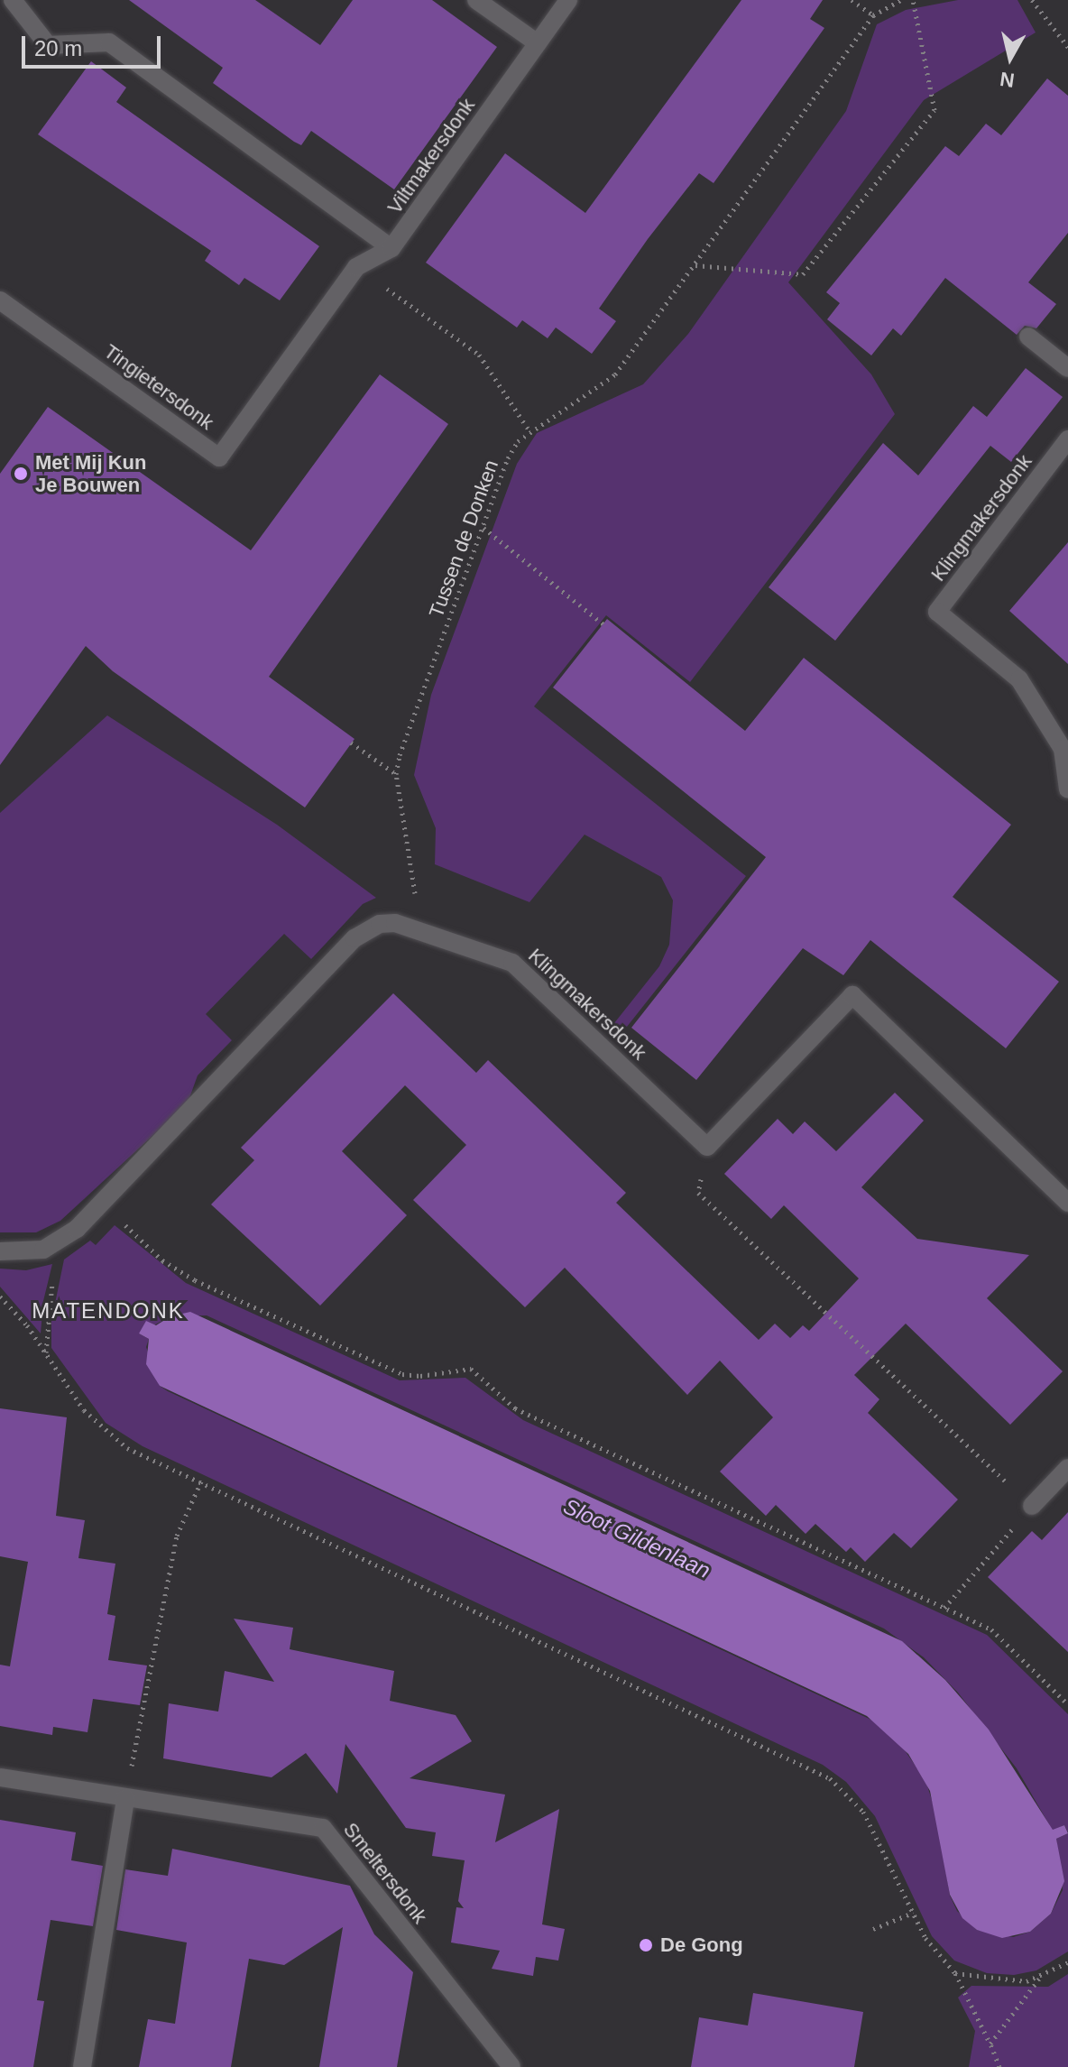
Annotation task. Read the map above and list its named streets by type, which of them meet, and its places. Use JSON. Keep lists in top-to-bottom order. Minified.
{"streets":{"street":["Viltmakersdonk","Tingietersdonk","Klingmakersdonk","Smeltersdonk"],"path":["Tussen de Donken"]},"crossings":[["Viltmakersdonk","Tingietersdonk"],["Klingmakersdonk","Tussen de Donken"]],"districts":["MATENDONK"],"water":["Sloot Gildenlaan"],"places":["Met Mij Kun Je Bouwen","De Gong"],"scale_bar":"20 m","north":"bottom"}
